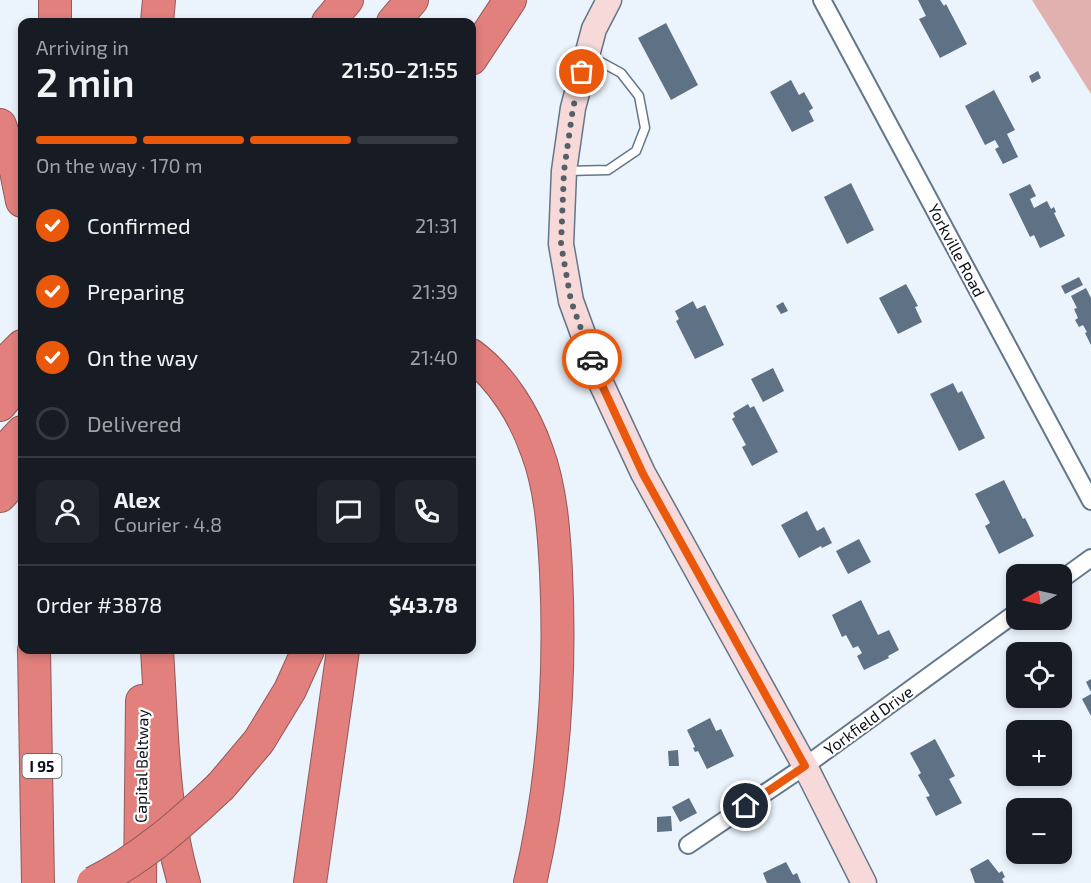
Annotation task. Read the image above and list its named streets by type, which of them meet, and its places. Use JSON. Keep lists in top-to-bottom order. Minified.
{"streets":{"highway":["I 95","Capital Beltway"],"street":["Yorkville Road","Yorkfield Drive"]},"north":"left","page":{"heading":["2 min","Arriving in","21:50–21:55"],"panel":["Alex","Courier · 4.8","Order #3878","$43.78"],"bar":"On the way · 170 m","list":[["Confirmed","21:31"],["Preparing","21:39"],["On the way","21:40"],"Delivered"],"map_buttons":["+","−"]}}
